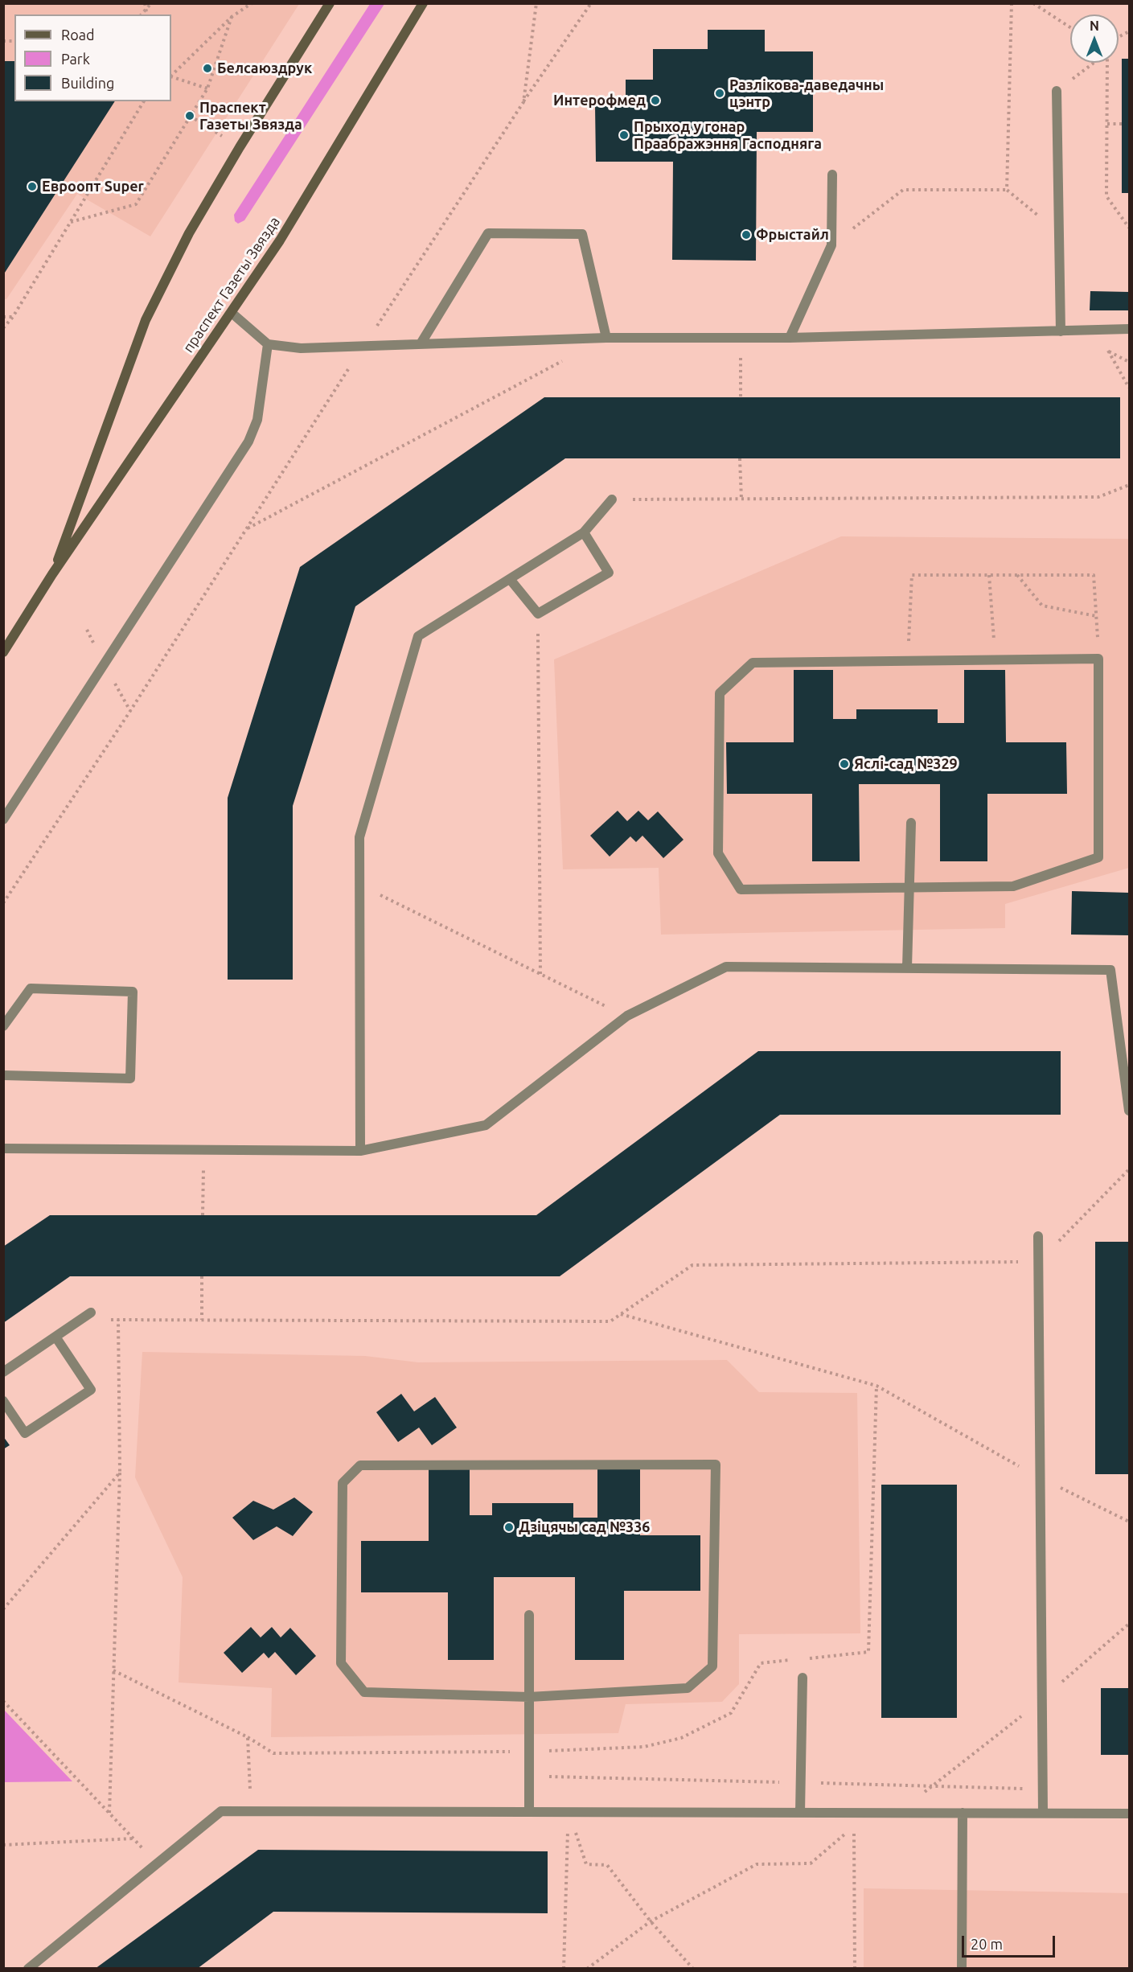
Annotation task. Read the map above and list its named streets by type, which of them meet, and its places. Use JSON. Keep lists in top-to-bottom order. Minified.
{"streets":{"main road":["праспект Газеты Звязда"]},"places":["Белсаюздрук","Разлікова-даведачны цэнтр","Интерофмед","Праспект Газеты Звязда","Прыход у гонар Праабражэння Гасподняга","Евроопт Super","Фрыстайл","Яслі-сад №329","Дзіцячы сад №336"],"legend":["Road","Park","Building"],"scale_bar":"20 m","north":"top"}
